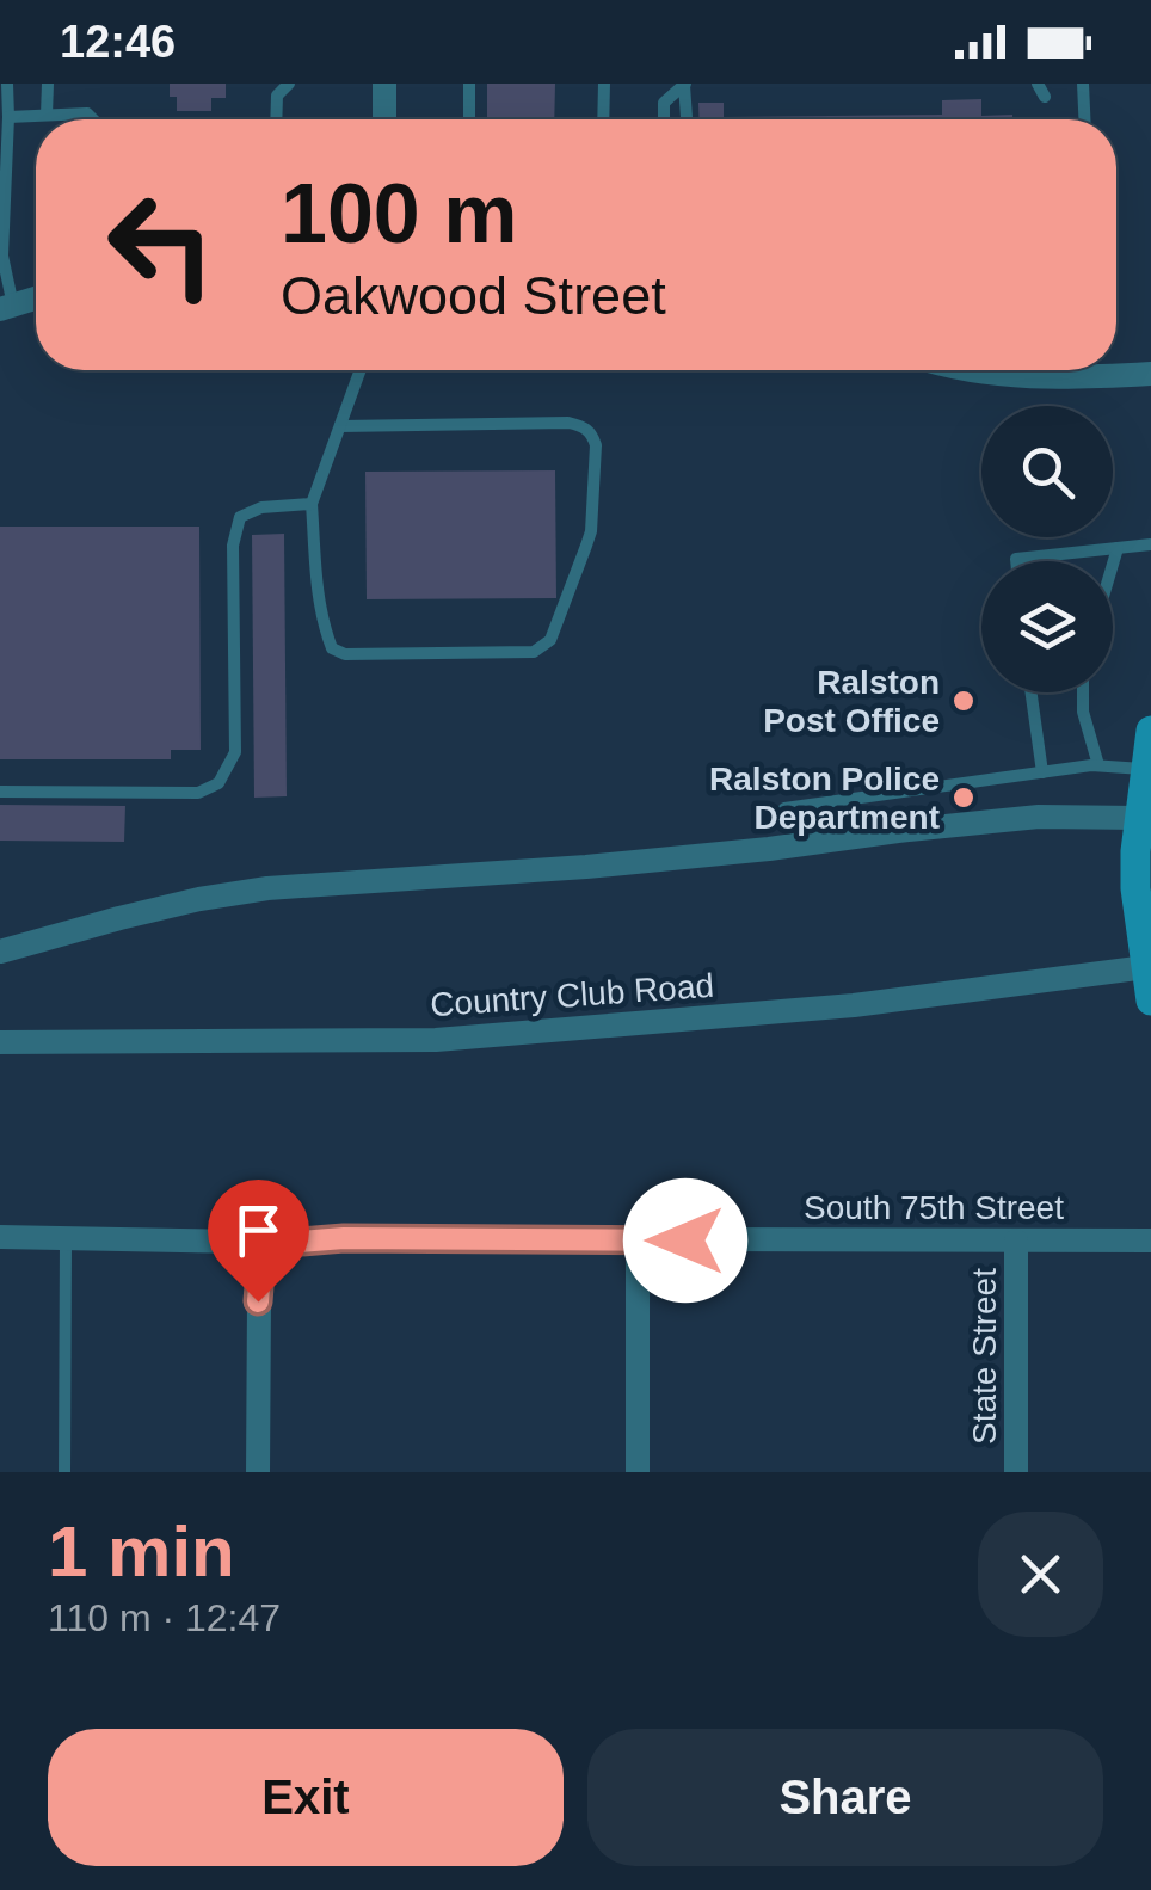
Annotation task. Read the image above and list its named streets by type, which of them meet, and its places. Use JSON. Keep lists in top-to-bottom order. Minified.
{"streets":{"street":["Country Club Road","South 75th Street","State Street"]},"crossings":[["South 75th Street","State Street"]],"places":["Ralston Post Office","Ralston Police Department"],"page":{"status":"12:46","turn":["100 m","Oakwood Street"],"heading":["1 min","110 m · 12:47"],"buttons":["Exit","Share"]}}
